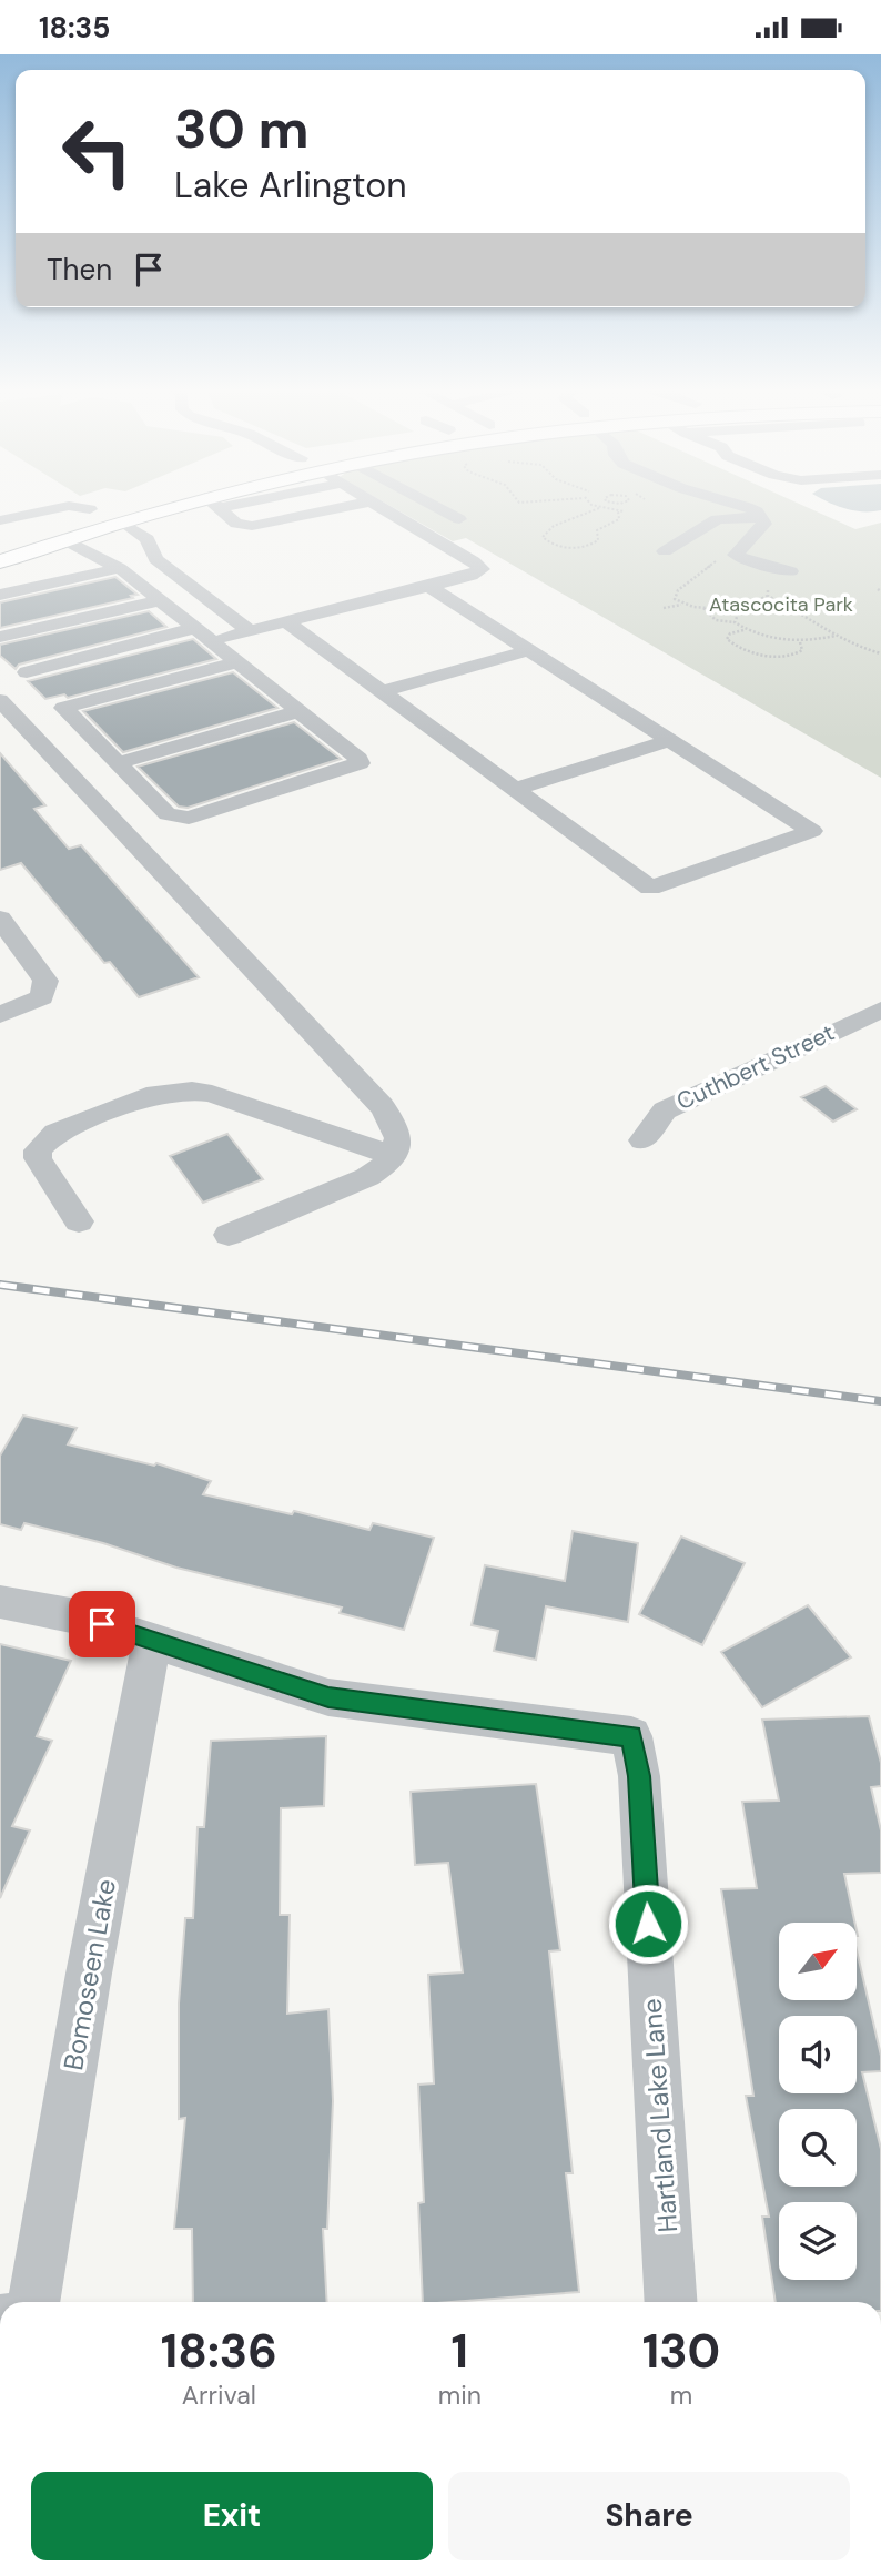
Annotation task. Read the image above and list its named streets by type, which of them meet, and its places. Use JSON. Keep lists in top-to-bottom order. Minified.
{"streets":{"street":["Cuthbert Street","Bomoseen Lake","Hartland Lake Lane"]},"crossings":[["Bomoseen Lake","Hartland Lake Lane"]],"parks":["Atascocita Park"],"north":"top right","page":{"status":"18:35","turn":["30 m","Lake Arlington"],"then":"Then","eta":["18:36","Arrival","1","min","130","m"],"buttons":["Exit","Share"]}}
